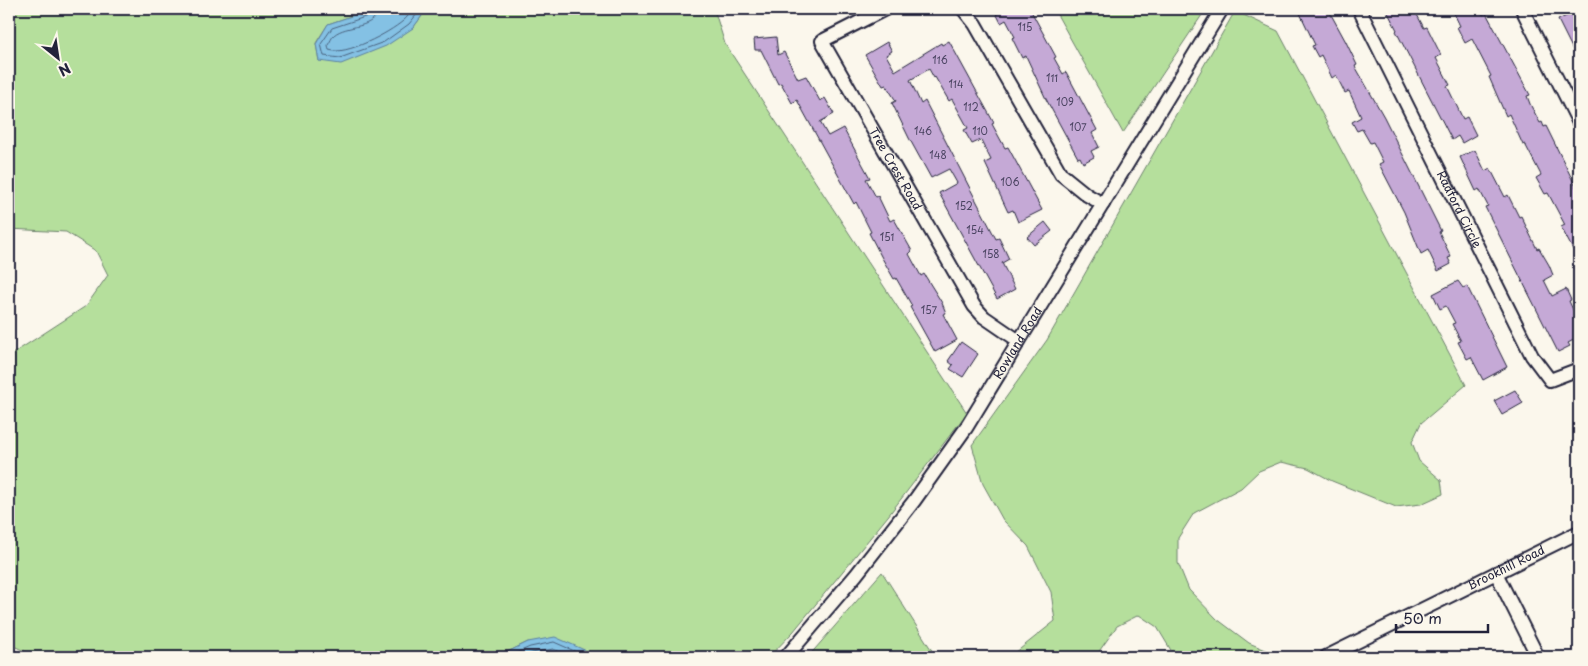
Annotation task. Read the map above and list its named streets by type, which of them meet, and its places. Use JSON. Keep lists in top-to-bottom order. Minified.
{"streets":{"street":["Tree Crest Road","Radford Circle","Rowland Road","Brookhill Road"]},"crossings":[["Tree Crest Road","Rowland Road"]],"house_numbers":["115","116","111","114","109","112","107","146","110","148","106","152","154","151","158","157"],"scale_bar":"50 m","north":"bottom right"}
